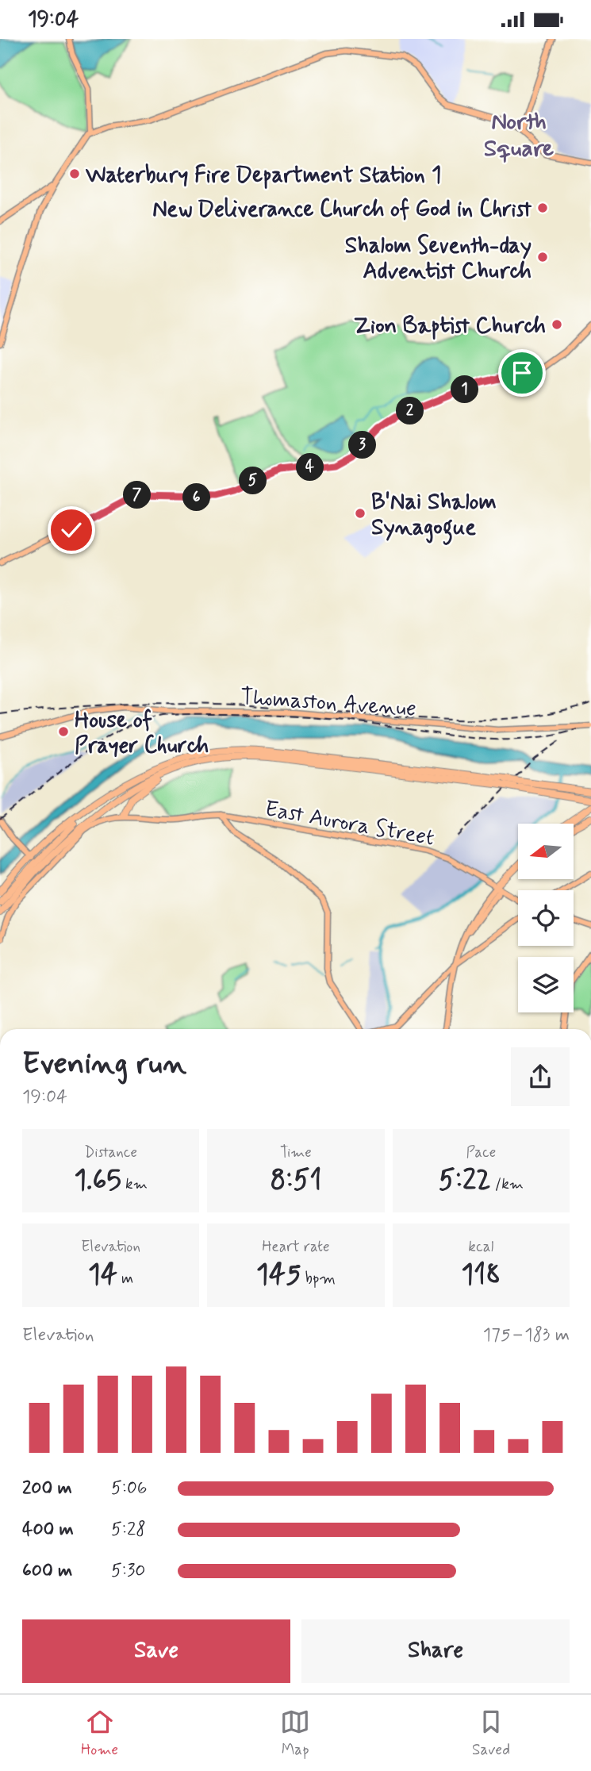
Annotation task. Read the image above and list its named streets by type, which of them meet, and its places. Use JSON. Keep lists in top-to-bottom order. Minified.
{"streets":{"main road":["Thomaston Avenue","East Aurora Street"]},"districts":["North Square"],"places":["Waterbury Fire Department Station 1","New Deliverance Church of God in Christ","Shalom Seventh-day Adventist Church","Zion Baptist Church","B'Nai Shalom Synagogue","House of Prayer Church"],"north":"left","page":{"status":"19:04","pins":["1","2","3","4","5","7","6"],"heading":["Evening run","19:04"],"stats":[["Distance","1.65 km"],["Time","8:51"],["Pace","5:22 /km"],["Elevation","14 m"],["Heart rate","145 bpm"],["kcal","118"]],"chart":["Elevation","175–183 m"],"list":[{"name":"200 m","note":"5:06"},{"name":"400 m","note":"5:28"},{"name":"600 m","note":"5:30"}],"buttons":["Save","Share"],"tabs":["Home","Map","Saved"]}}
